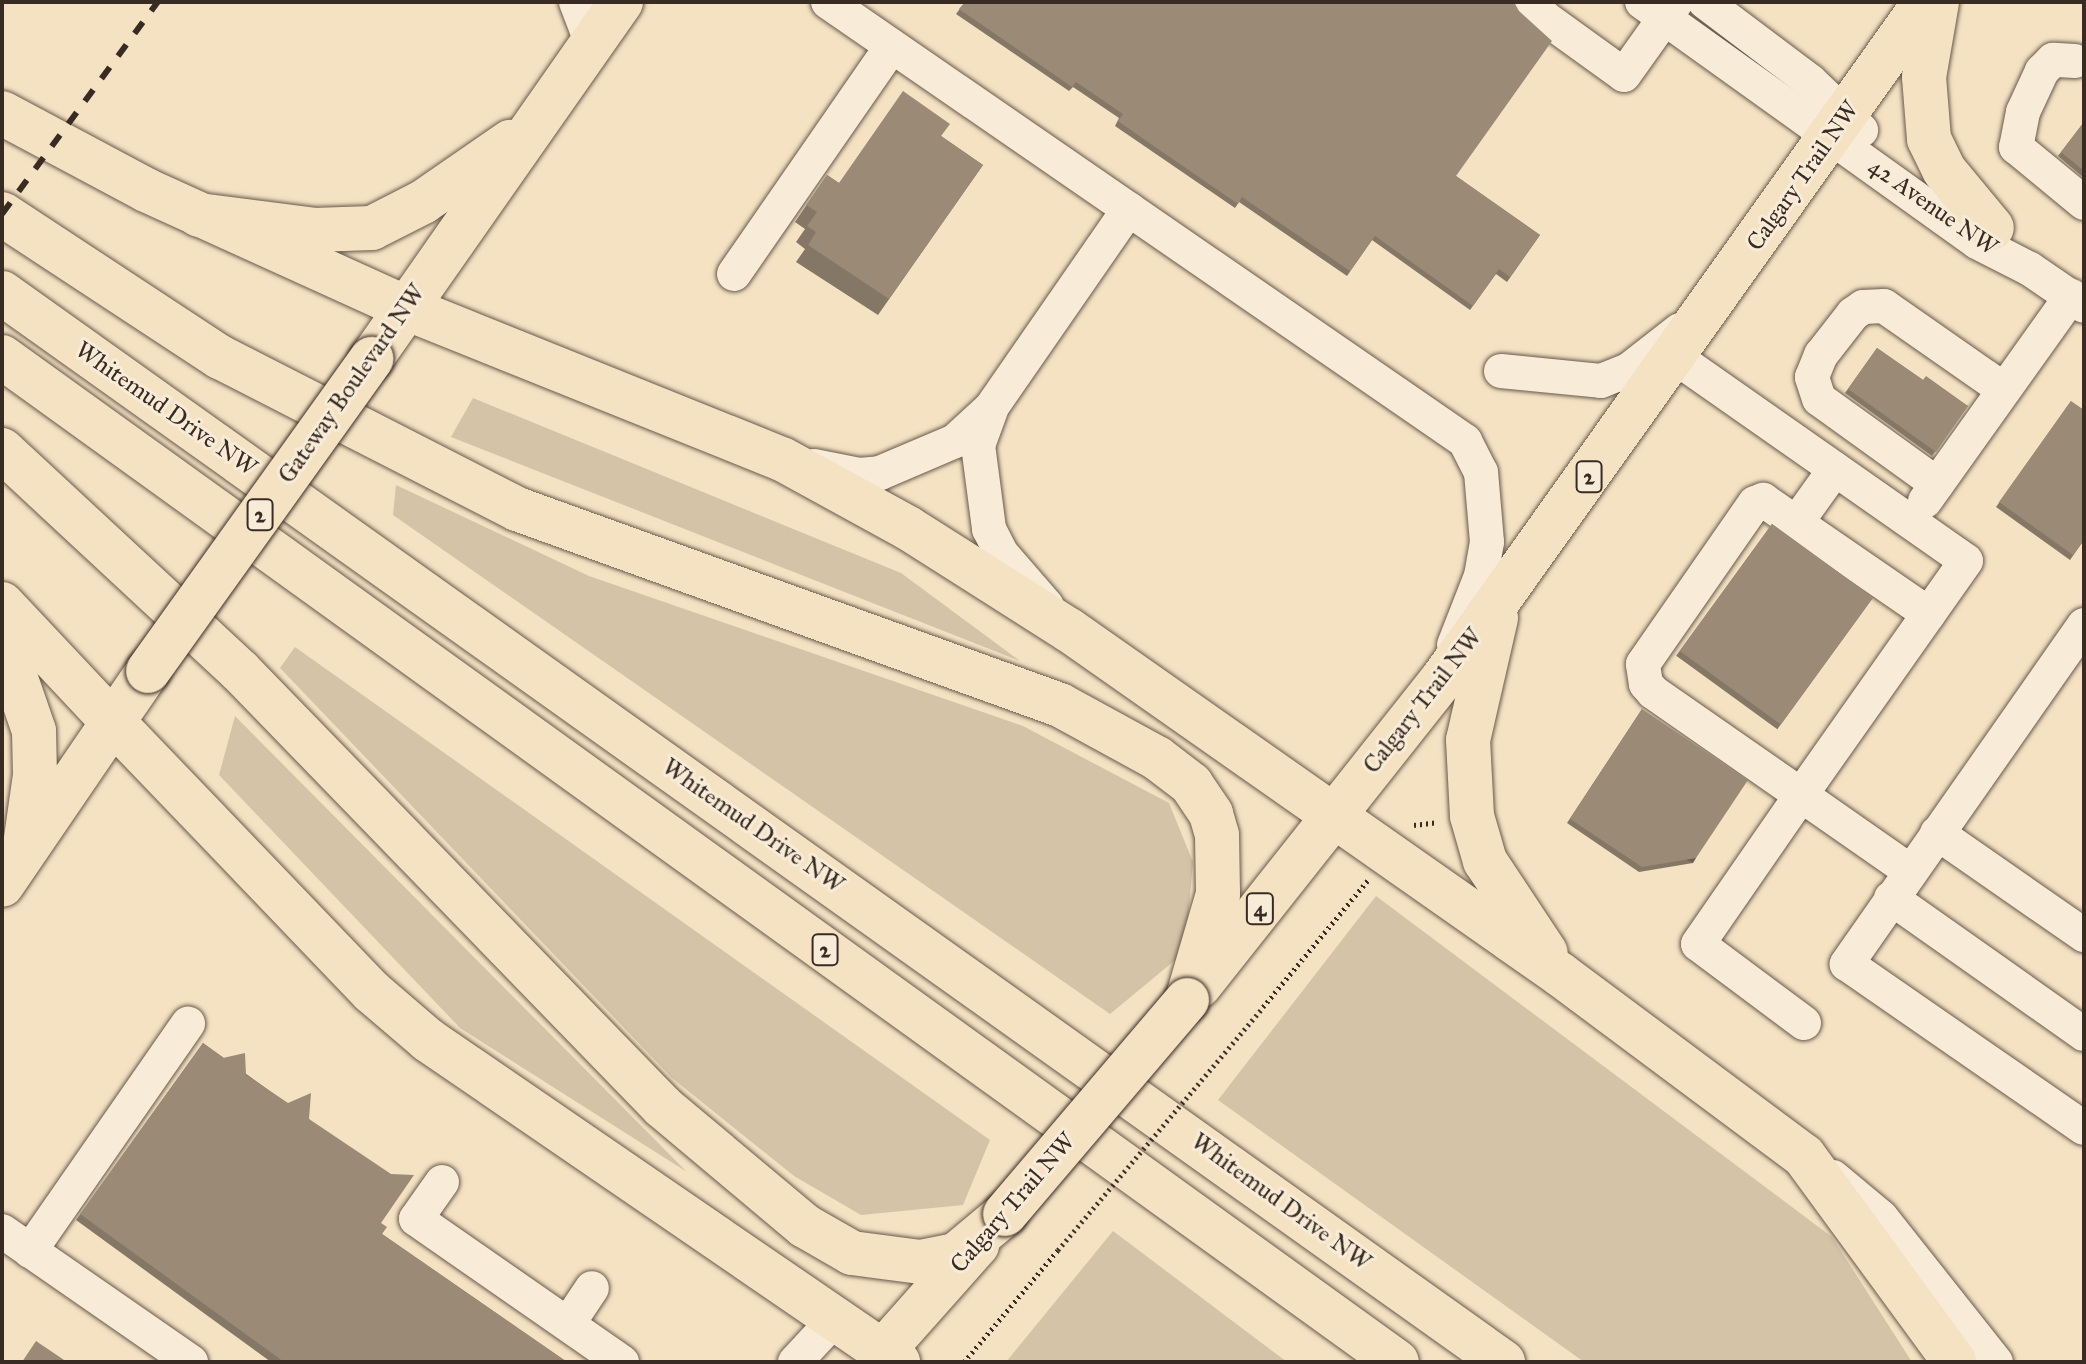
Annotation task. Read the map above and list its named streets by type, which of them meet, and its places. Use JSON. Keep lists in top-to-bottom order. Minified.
{"streets":{"main road":["Calgary Trail NW","Gateway Boulevard NW","Whitemud Drive NW","2","4"],"street":["42 Avenue NW"]},"crossings":[["Calgary Trail NW","42 Avenue NW"]]}
